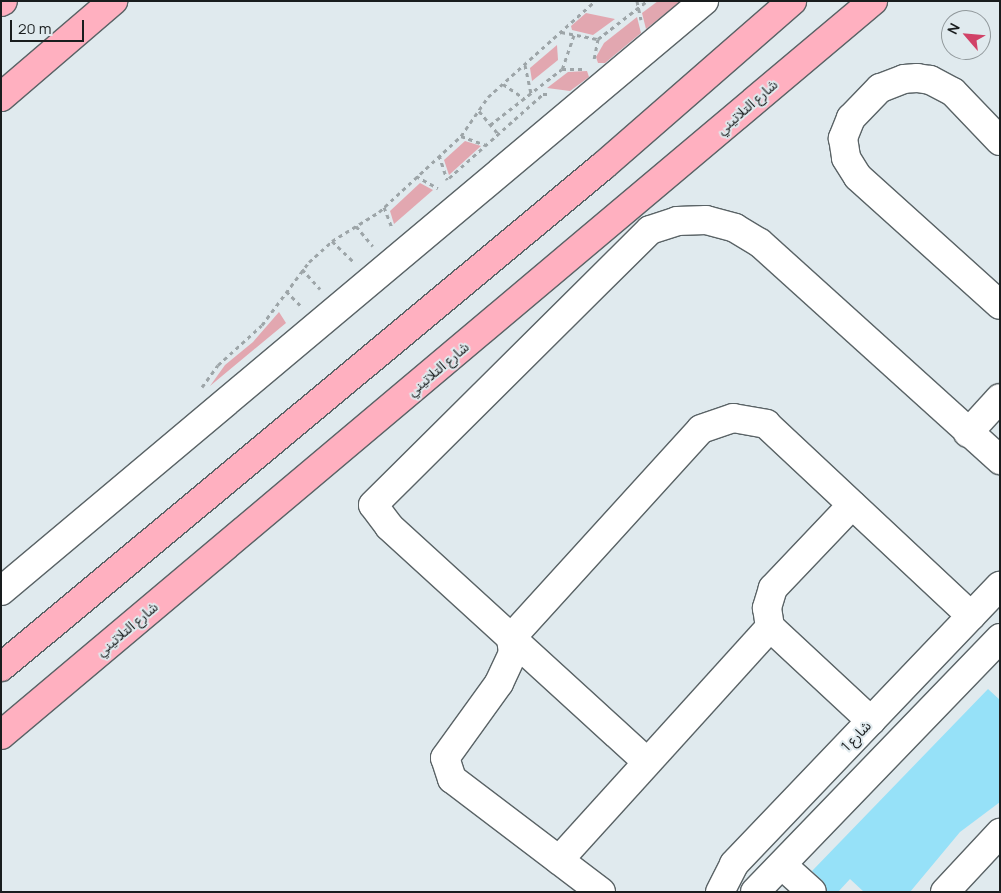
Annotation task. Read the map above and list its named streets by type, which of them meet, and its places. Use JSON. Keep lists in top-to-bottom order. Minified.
{"streets":{"main road":["شارع التلاتيني"],"street":["شارع 1"]},"scale_bar":"20 m","north":"top left"}
